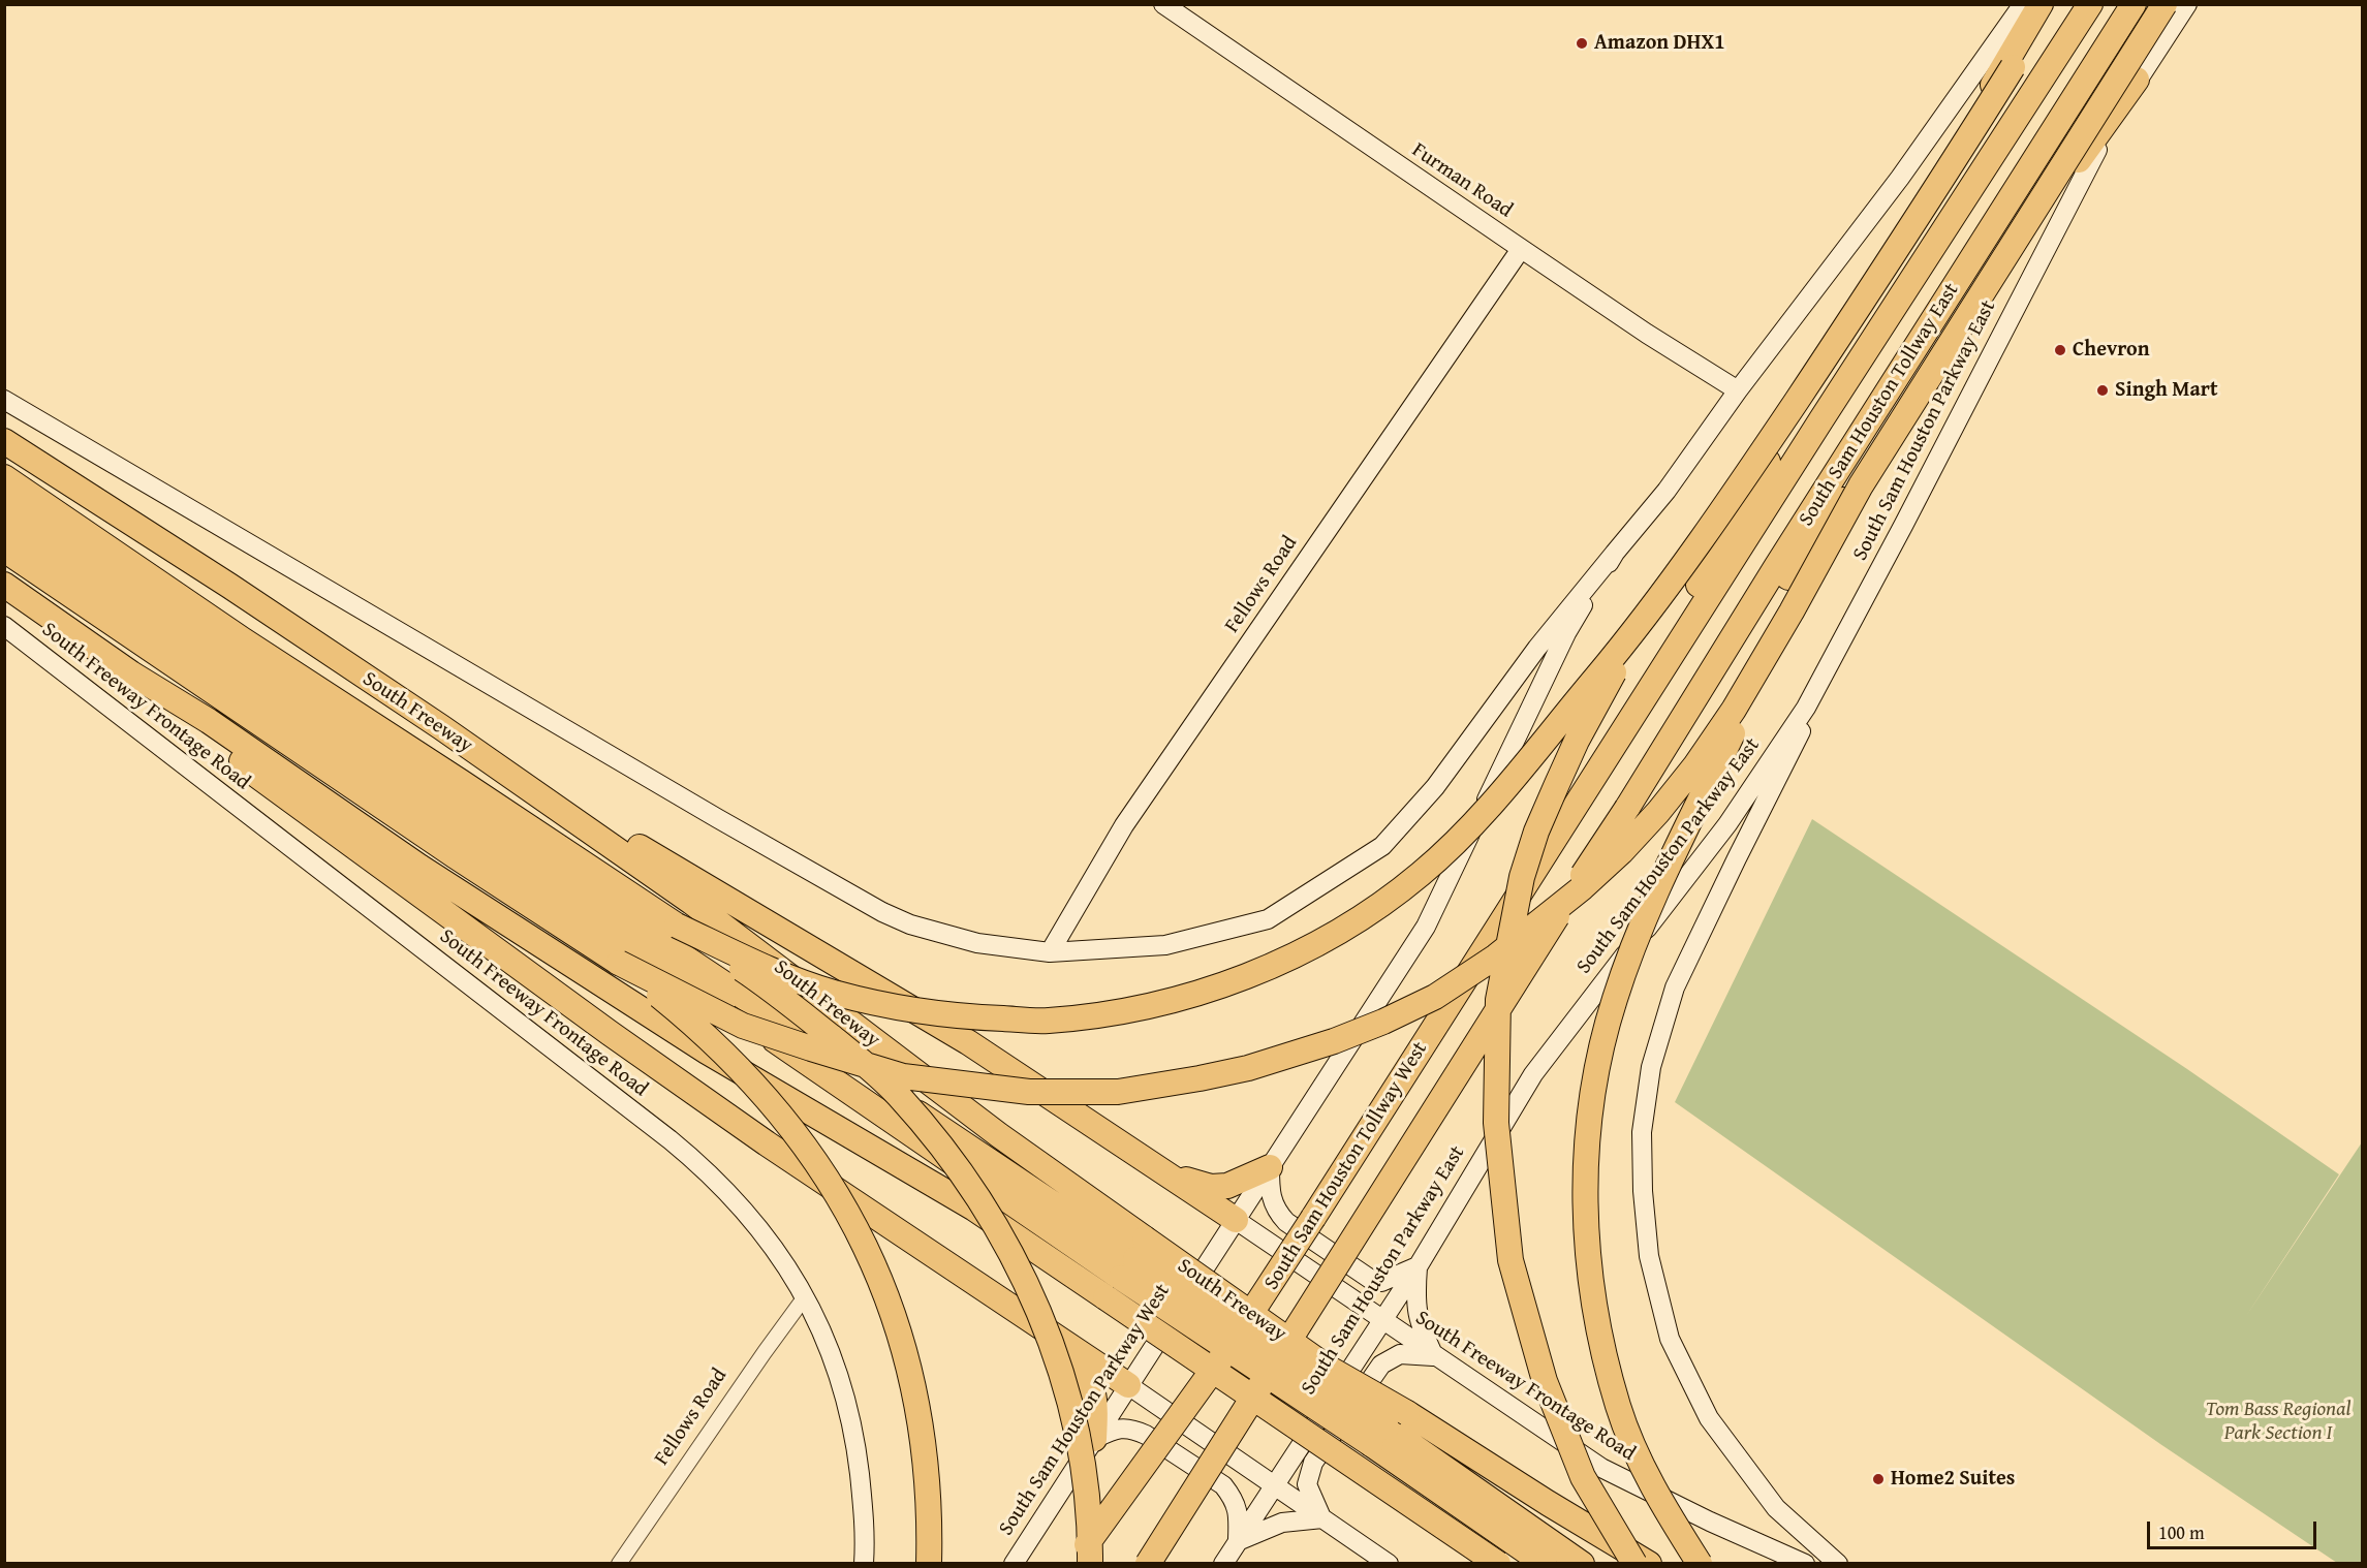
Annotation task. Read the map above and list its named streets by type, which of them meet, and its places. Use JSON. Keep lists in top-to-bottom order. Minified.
{"streets":{"highway":["South Sam Houston Tollway East","South Freeway","South Sam Houston Tollway West"],"main road":["Furman Road","South Sam Houston Parkway East","Fellows Road","South Freeway Frontage Road","South Sam Houston Parkway West"]},"crossings":[["Furman Road","Fellows Road"],["South Sam Houston Tollway East","South Sam Houston Tollway West"],["South Sam Houston Parkway East","South Freeway Frontage Road"],["Fellows Road","South Freeway Frontage Road"],["South Freeway Frontage Road","South Sam Houston Parkway West"]],"parks":["Tom Bass Regional Park Section I"],"places":["Amazon DHX1","Chevron","Singh Mart","Home2 Suites"],"scale_bar":"100 m"}
